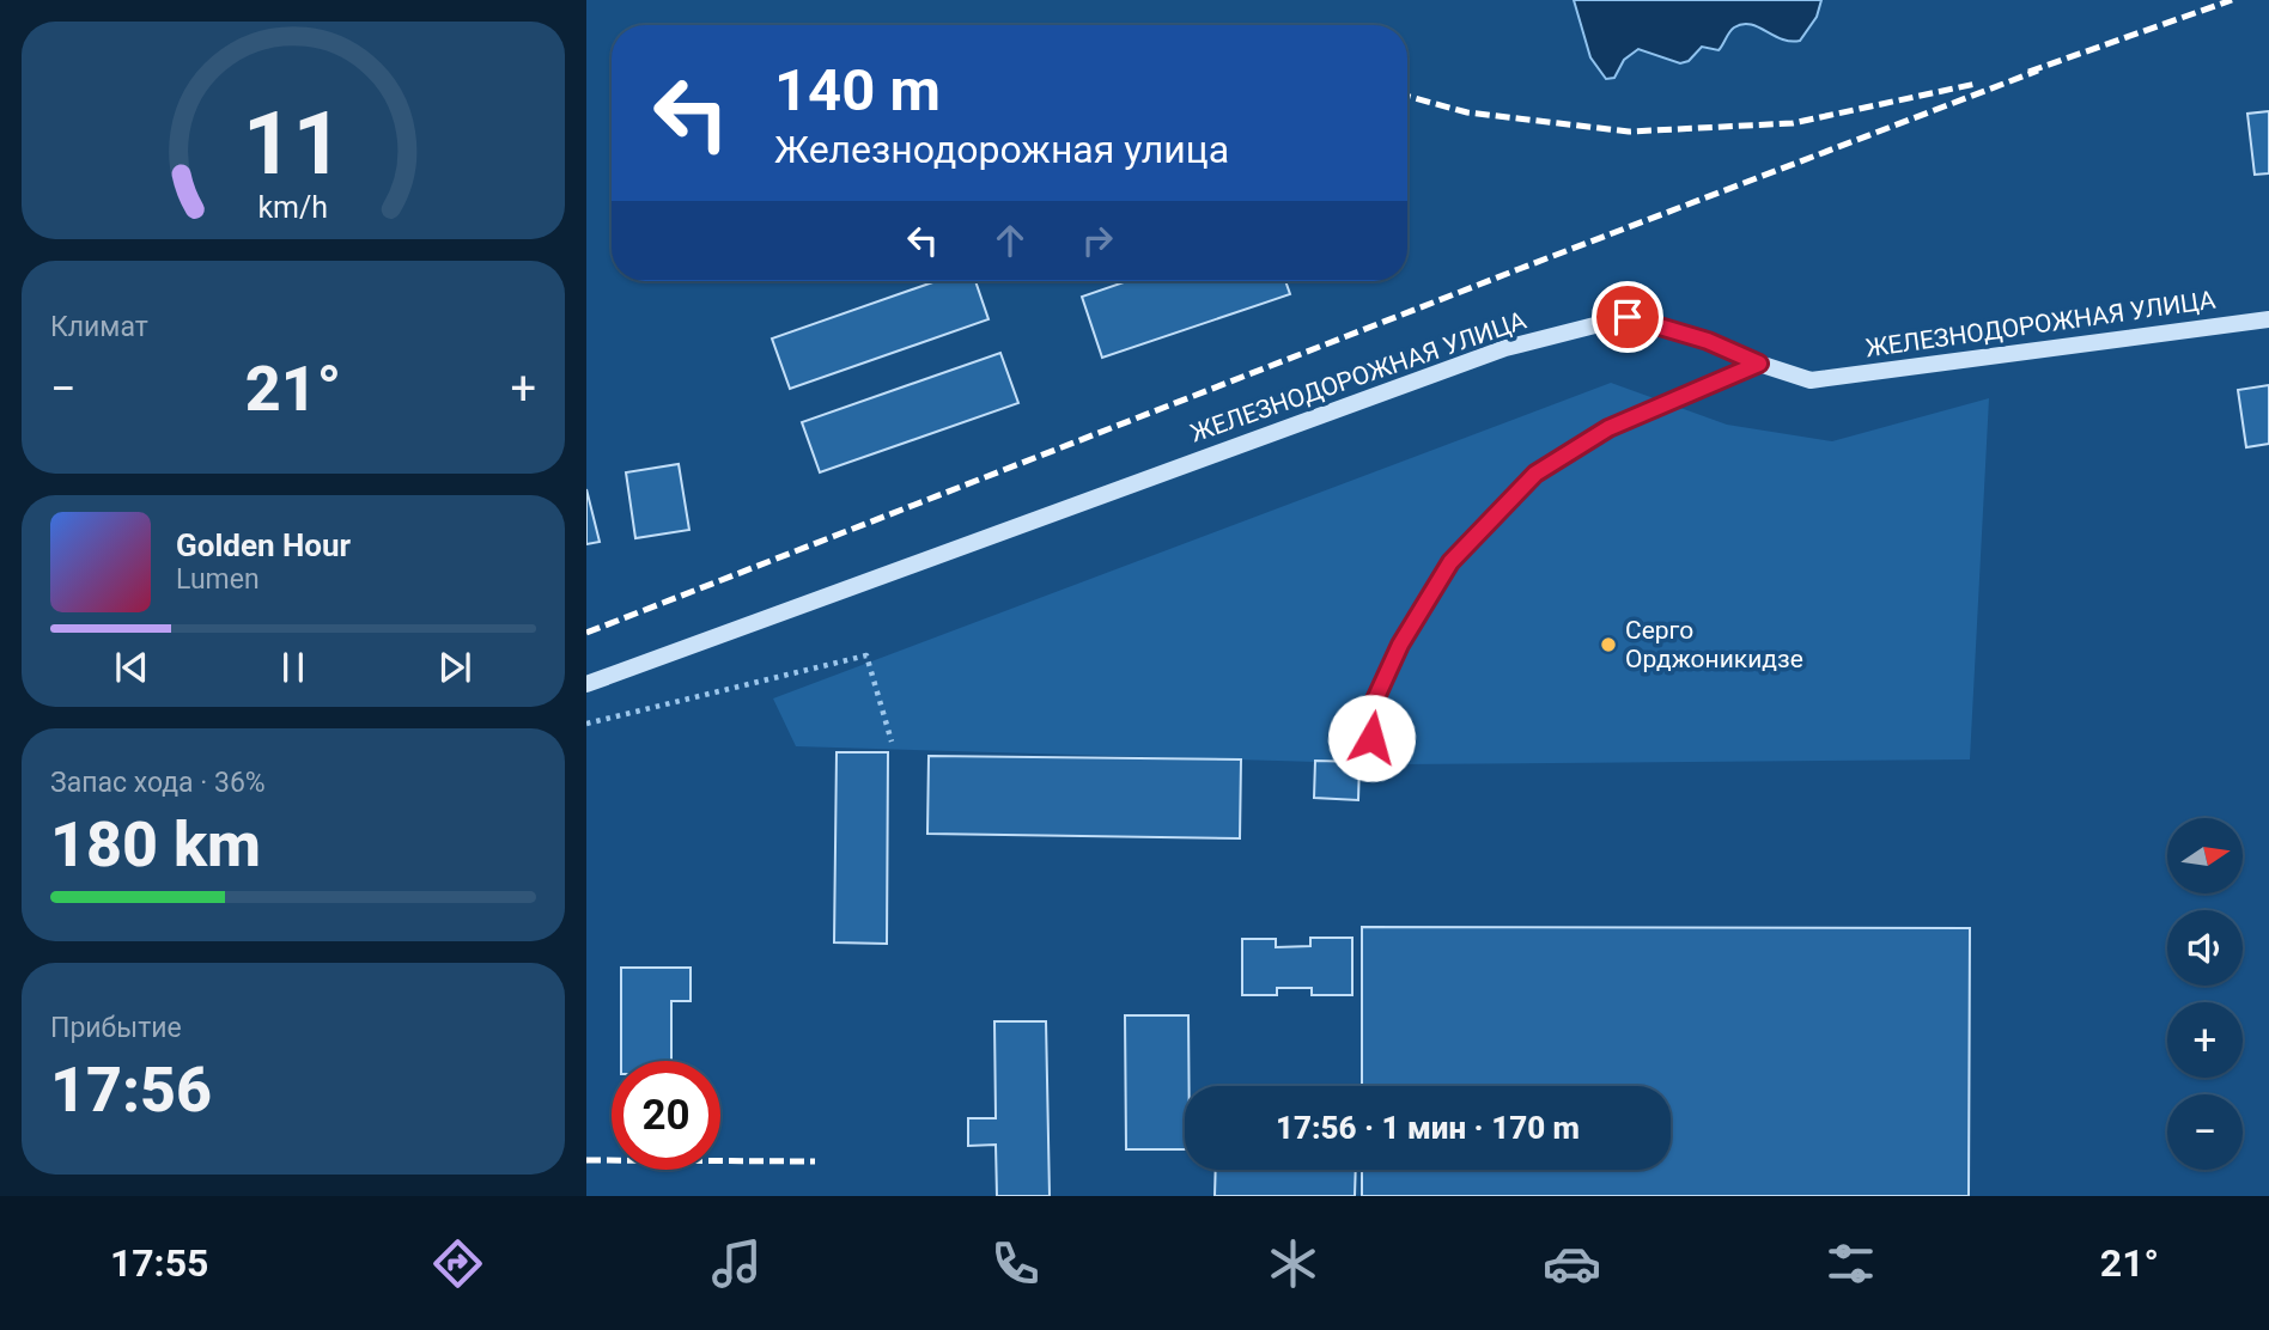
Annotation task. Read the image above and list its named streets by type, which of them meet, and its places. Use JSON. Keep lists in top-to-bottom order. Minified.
{"streets":{"street":["ЖЕЛЕЗНОДОРОЖНАЯ УЛИЦА"]},"places":["Серго Орджоникидзе"],"north":"right","page":{"turn":["140 m","Железнодорожная улица"],"tile":["Климат",["Запас хода · 36%","180 km"],["Прибытие","17:56"]],"heat":["−","21°","+"],"song":["Golden Hour","Lumen"],"map_buttons":["+","−"],"limit":"20","trip":"17:56 · 1 мин · 170 m","tabs":["17:55","21°"],"gauge":["11","km/h"]}}
